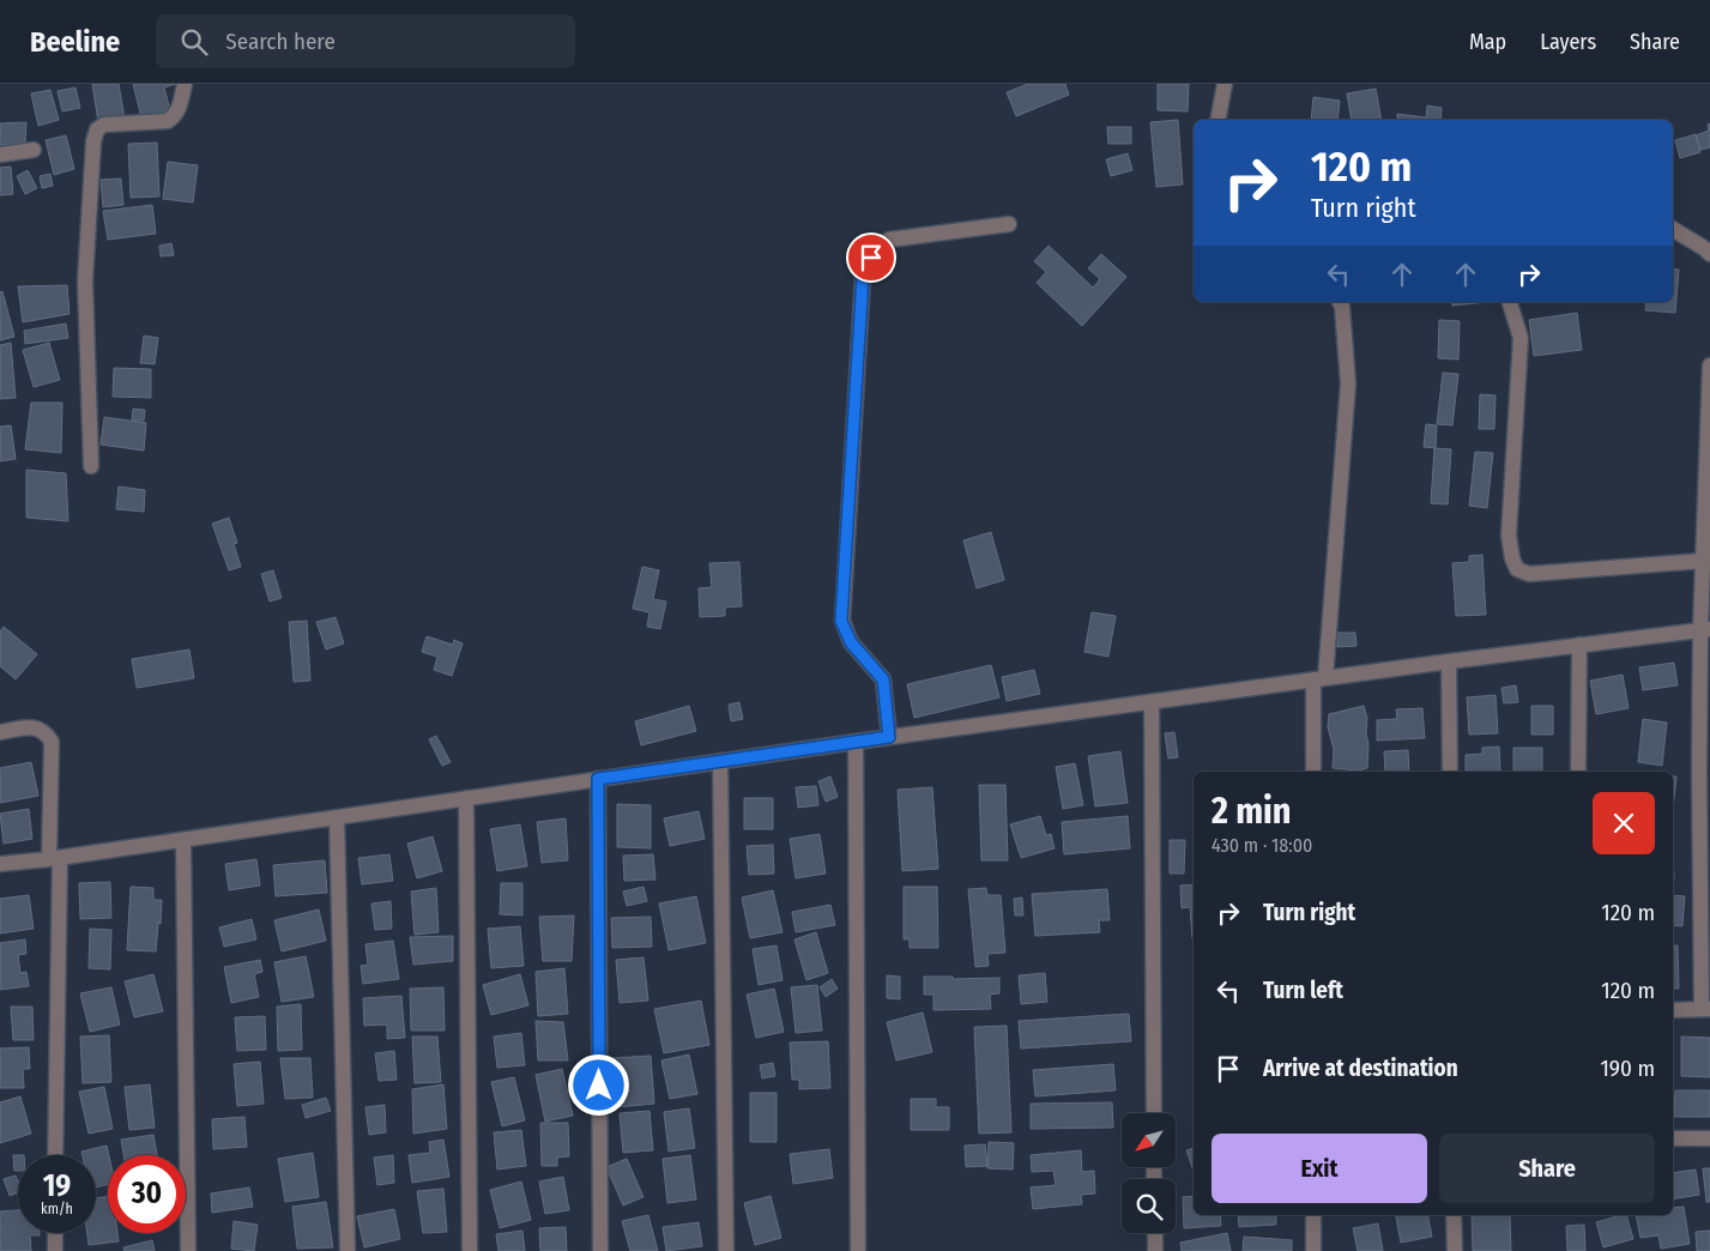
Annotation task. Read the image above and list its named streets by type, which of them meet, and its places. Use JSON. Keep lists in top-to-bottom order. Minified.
{"north":"bottom left","page":{"header":"Beeline","search":"Search here","nav":["Map","Layers","Share"],"turn":["120 m","Turn right"],"heading":["2 min","430 m · 18:00"],"list":[{"name":"Turn right","value":"120 m"},{"name":"Turn left","value":"120 m"},{"name":"Arrive at destination","value":"190 m"}],"buttons":["Exit","Share"],"speed":"19 km/h","limit":"30"}}
